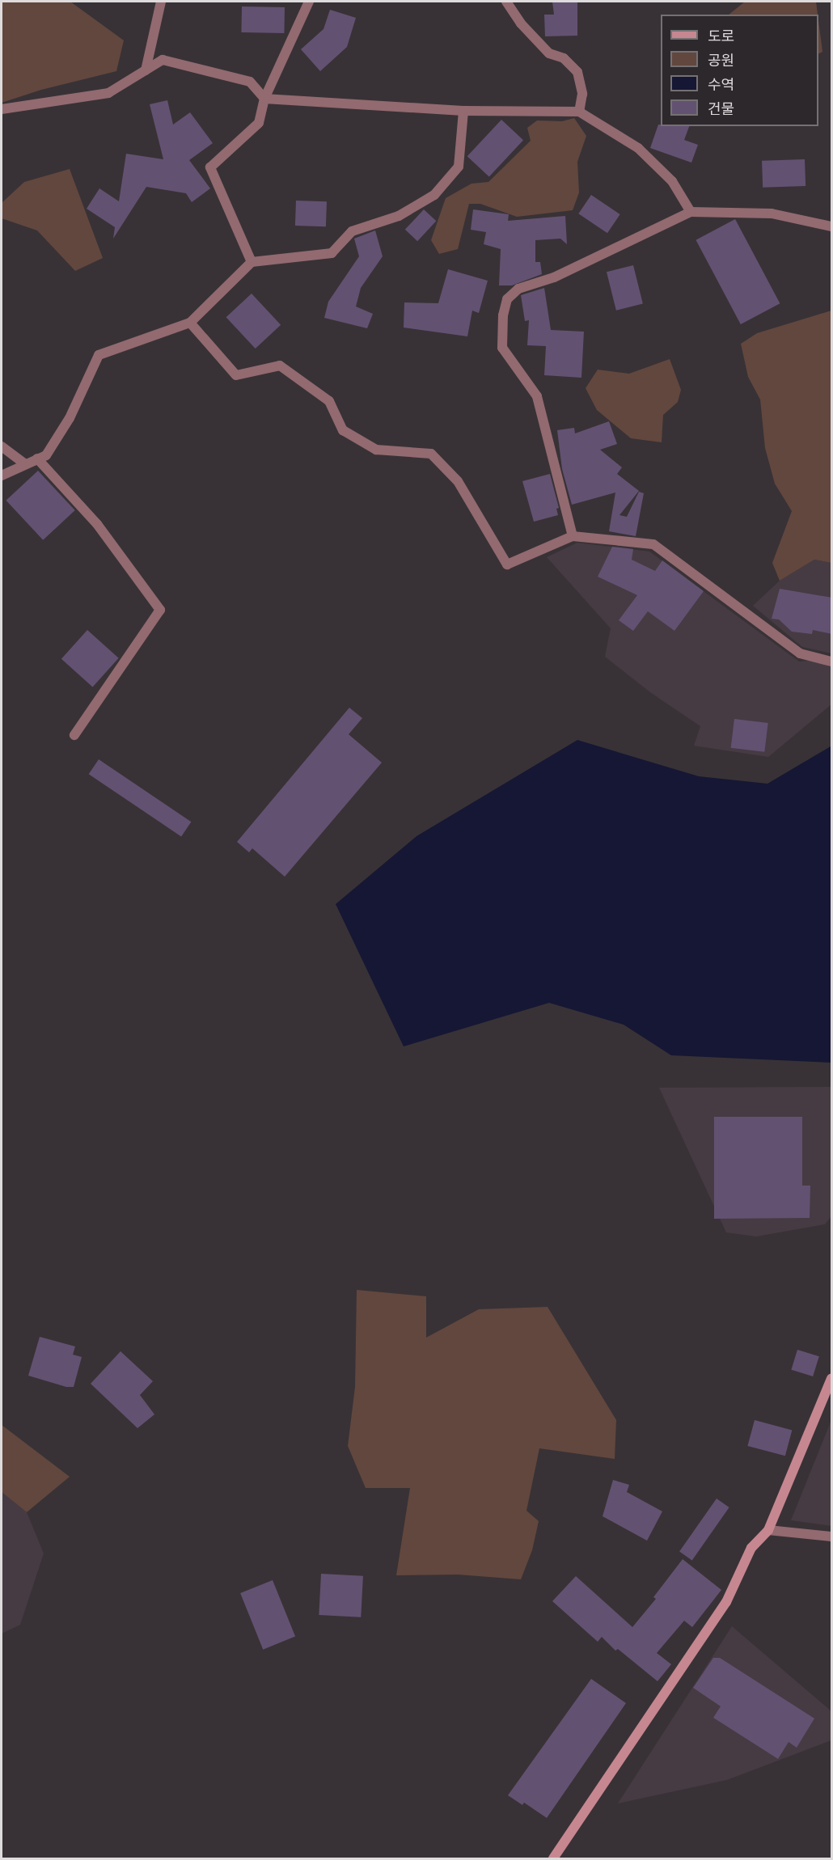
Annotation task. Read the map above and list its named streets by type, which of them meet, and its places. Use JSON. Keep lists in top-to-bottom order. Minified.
{"legend":["도로","공원","수역","건물"]}
